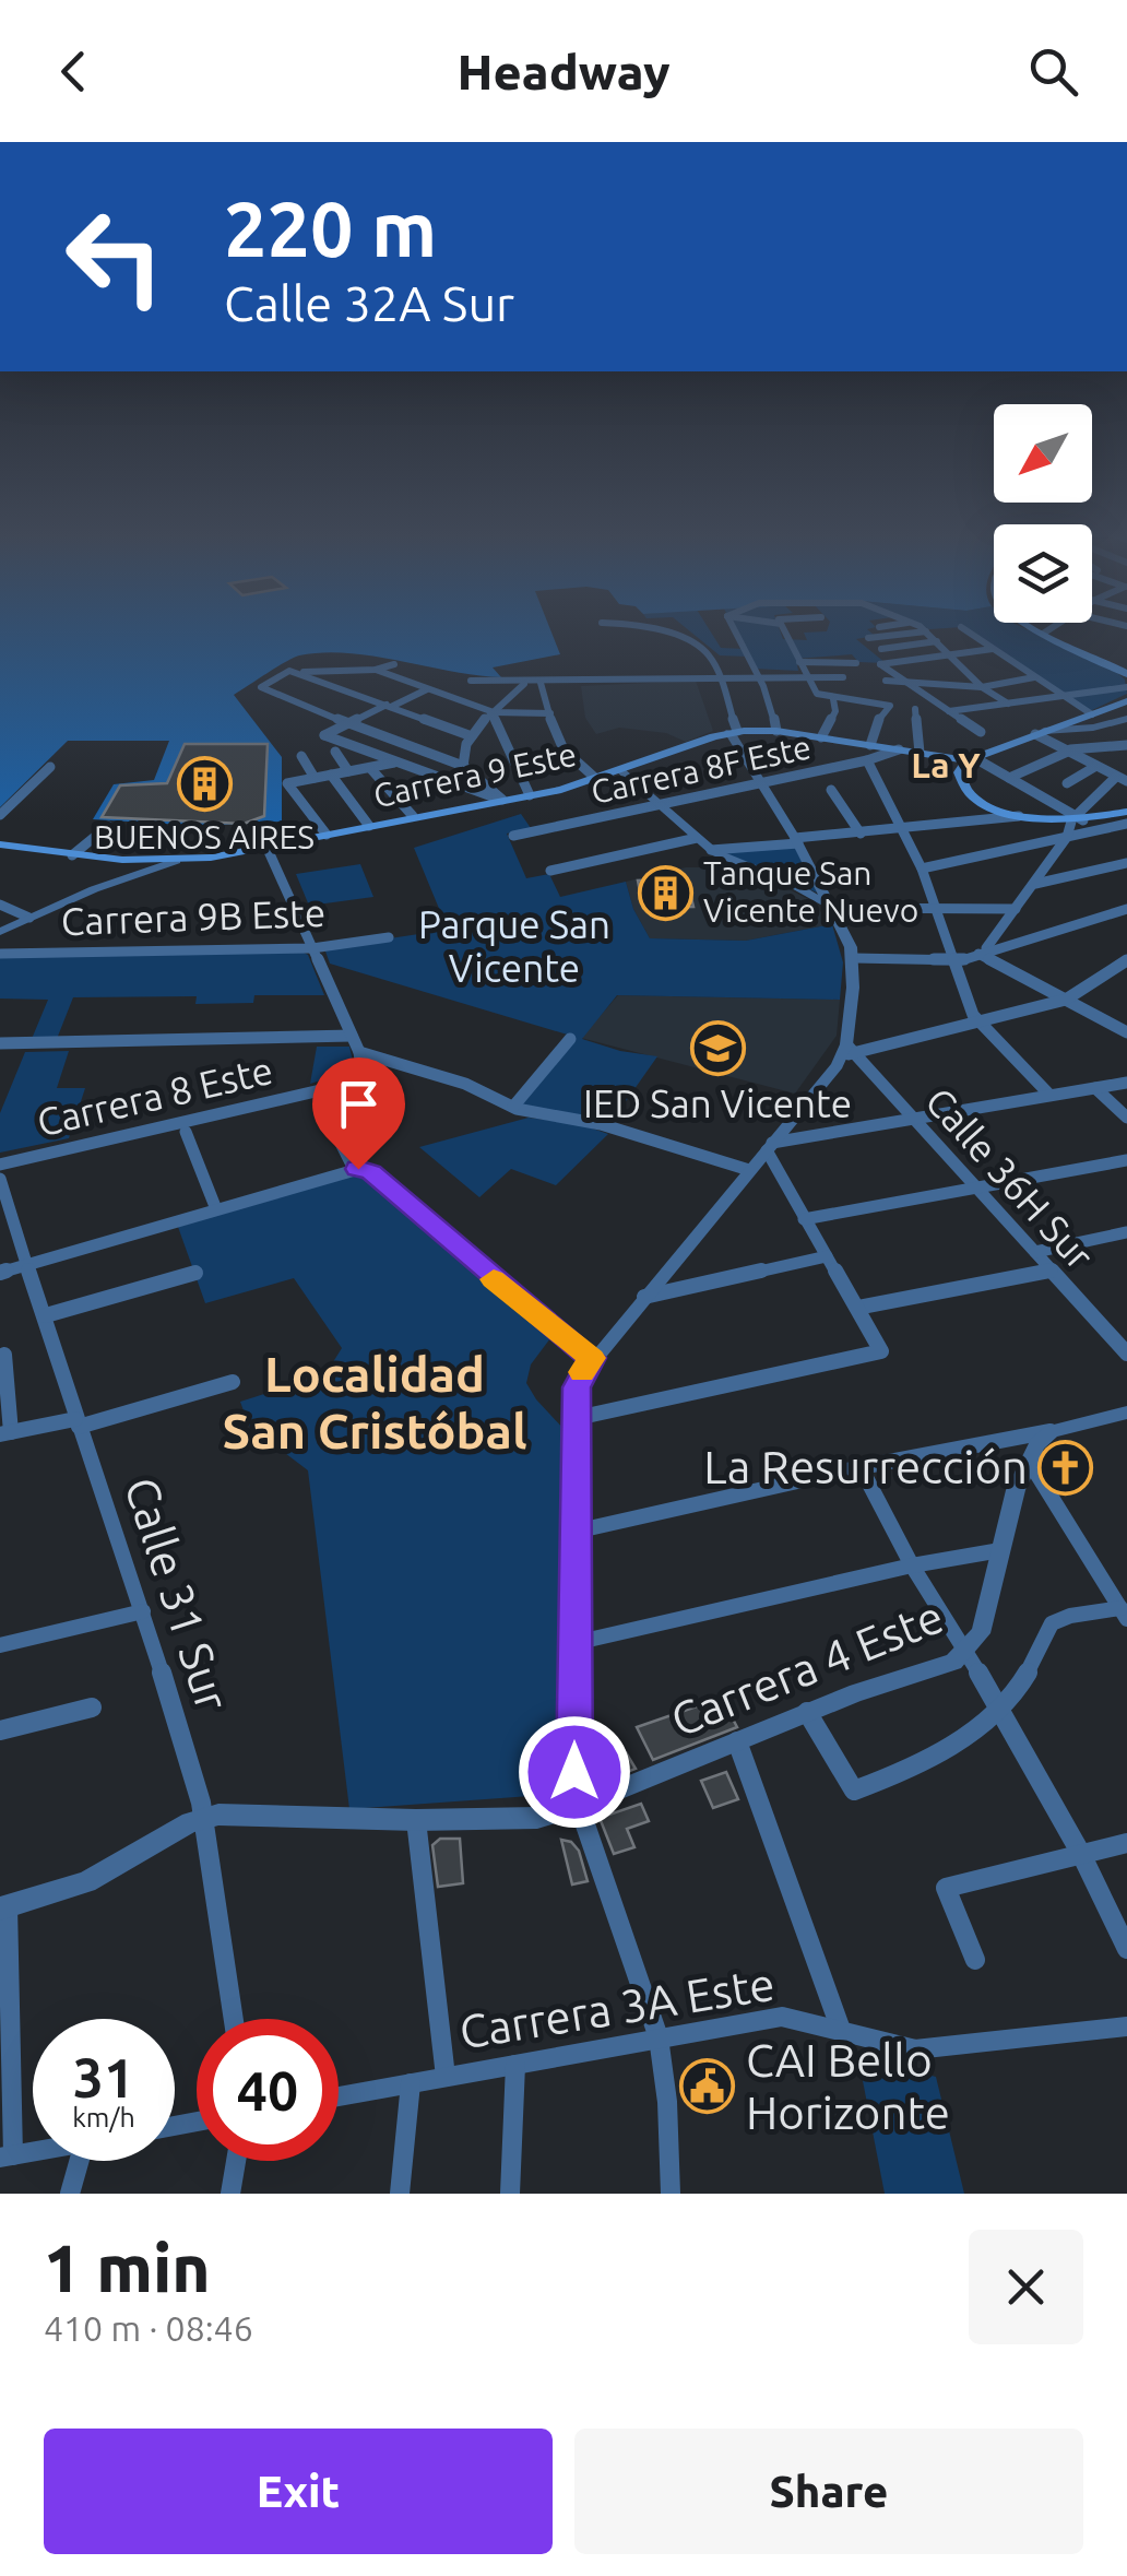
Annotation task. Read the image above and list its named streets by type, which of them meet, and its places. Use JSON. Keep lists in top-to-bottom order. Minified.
{"streets":{"main road":["Carrera 9 Este"],"street":["Carrera 8F Este","Carrera 9B Este","Carrera 8 Este","Calle 36H Sur","Calle 31 Sur","Carrera 4 Este","Carrera 3A Este"]},"crossings":[["Carrera 8F Este","Carrera 9 Este"],["Calle 31 Sur","Carrera 4 Este"]],"districts":["La Y","Localidad San Cristóbal"],"parks":["Parque San Vicente"],"places":{"building":["BUENOS AIRES","Tanque San Vicente Nuevo"],"school or university":["IED San Vicente"],"church":["La Resurrección"],"public building":["CAI Bello Horizonte"]},"north":"bottom left","page":{"header":"Headway","turn":["220 m","Calle 32A Sur"],"speed":"31 km/h","limit":"40","heading":["1 min","410 m · 08:46"],"buttons":["Exit","Share"]}}
